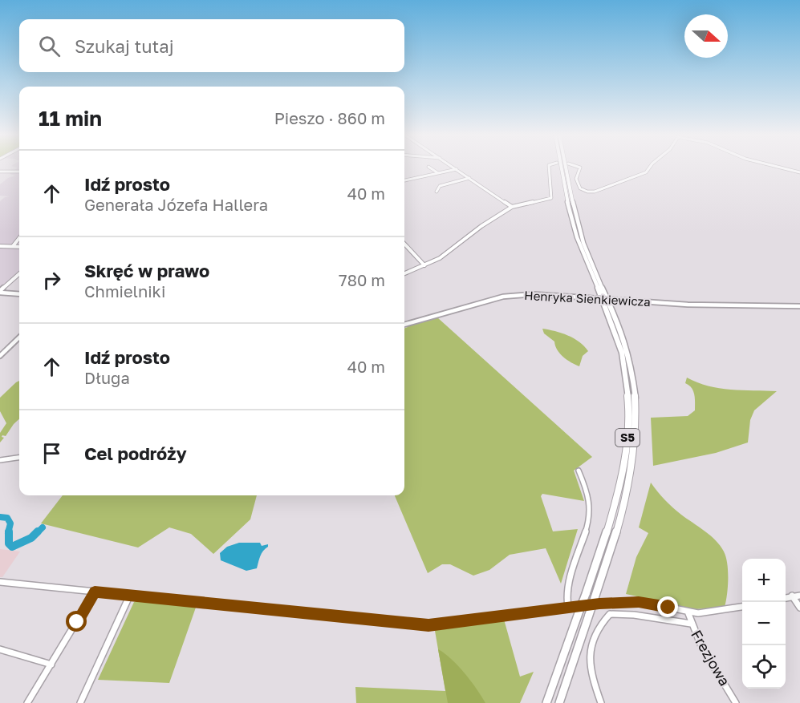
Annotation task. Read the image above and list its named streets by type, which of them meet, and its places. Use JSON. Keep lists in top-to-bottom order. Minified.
{"streets":{"highway":["S5"],"street":["Henryka Sienkiewicza","Frezjowa"]},"north":"right","page":{"search":"Szukaj tutaj","heading":["11 min","Pieszo · 860 m"],"list":[["Idź prosto","Generała Józefa Hallera","40 m"],["Skręć w prawo","Chmielniki","780 m"],["Idź prosto","Długa","40 m"],"Cel podróży"],"map_buttons":["+","−"]}}
